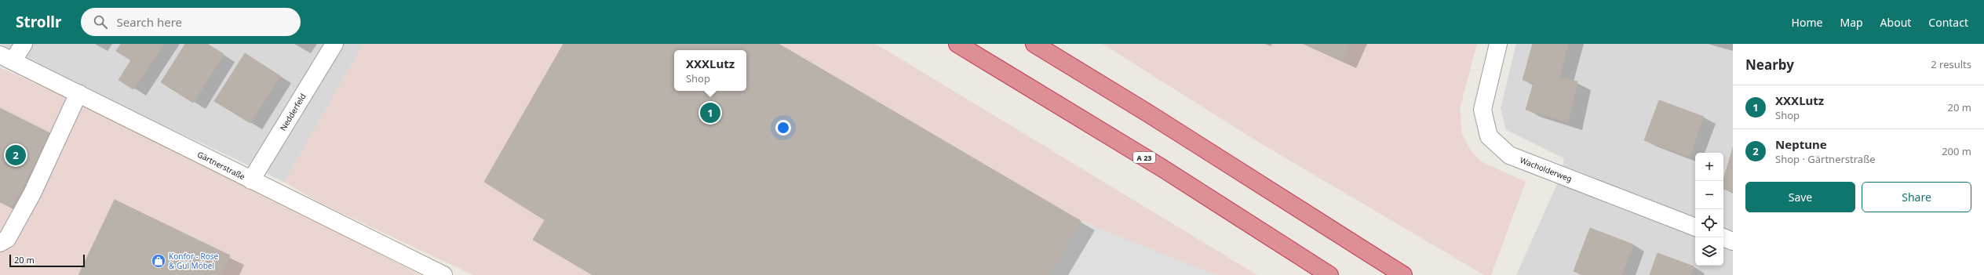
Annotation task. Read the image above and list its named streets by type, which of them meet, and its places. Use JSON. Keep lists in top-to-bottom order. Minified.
{"streets":{"highway":["A 23"],"street":["Nedderfeld","Gärtnerstraße","Wacholderweg"]},"crossings":[["Nedderfeld","Gärtnerstraße"]],"places":{"shop":["Konfor - Rose & Gül Möbel"]},"scale_bar":"20 m","page":{"header":"Strollr","search":"Search here","nav":["Home","Map","About","Contact"],"heading":["Nearby","2 results"],"popup":["XXXLutz","Shop"],"list":[{"mark":"1","name":"XXXLutz","note":"Shop","value":"20 m"},{"mark":"2","name":"Neptune","note":"Shop · Gärtnerstraße","value":"200 m"}],"pins":["1","2"],"map_buttons":["+","−"],"buttons":["Save","Share"],"scale":"20 m"}}
